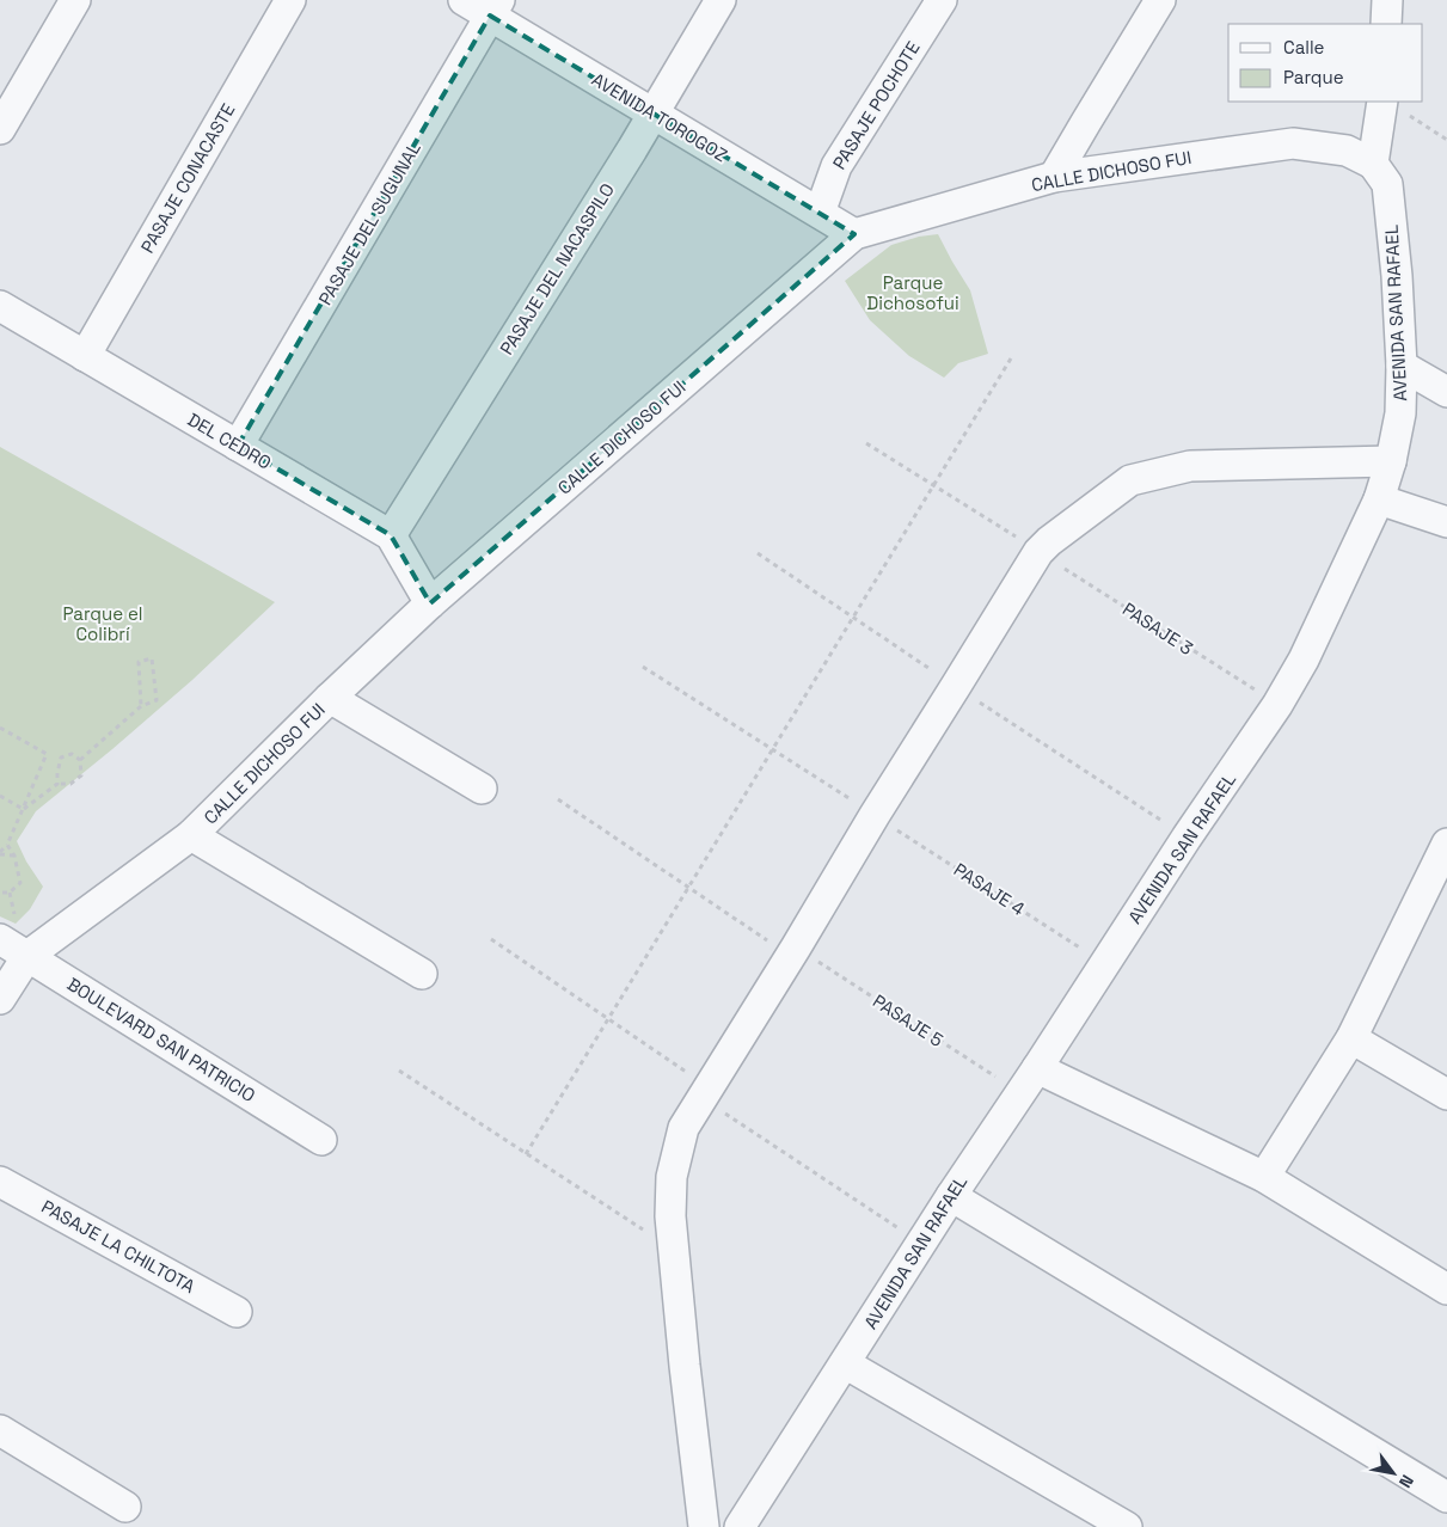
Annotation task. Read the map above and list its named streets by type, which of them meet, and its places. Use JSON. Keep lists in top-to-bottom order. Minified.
{"streets":{"street":["PASAJE POCHOTE","AVENIDA TOROGOZ","CALLE DICHOSO FUI","PASAJE CONACASTE","PASAJE DEL SUGUNAL","PASAJE DEL NACASPILO","AVENIDA SAN RAFAEL","DEL CEDRO","BOULEVARD SAN PATRICIO","PASAJE LA CHILTOTA"],"path":["PASAJE 3","PASAJE 4","PASAJE 5"]},"crossings":[["PASAJE POCHOTE","AVENIDA TOROGOZ"],["AVENIDA TOROGOZ","CALLE DICHOSO FUI"],["AVENIDA TOROGOZ","PASAJE DEL SUGUNAL"],["AVENIDA TOROGOZ","PASAJE DEL NACASPILO"],["CALLE DICHOSO FUI","AVENIDA SAN RAFAEL"],["CALLE DICHOSO FUI","DEL CEDRO"],["CALLE DICHOSO FUI","BOULEVARD SAN PATRICIO"],["PASAJE CONACASTE","DEL CEDRO"],["PASAJE DEL SUGUNAL","DEL CEDRO"],["PASAJE DEL NACASPILO","DEL CEDRO"],["AVENIDA SAN RAFAEL","PASAJE 3"],["AVENIDA SAN RAFAEL","PASAJE 4"],["AVENIDA SAN RAFAEL","PASAJE 5"]],"parks":["Parque Dichosofui","Parque el Colibrí"],"legend":["Calle","Parque"],"north":"bottom right"}
